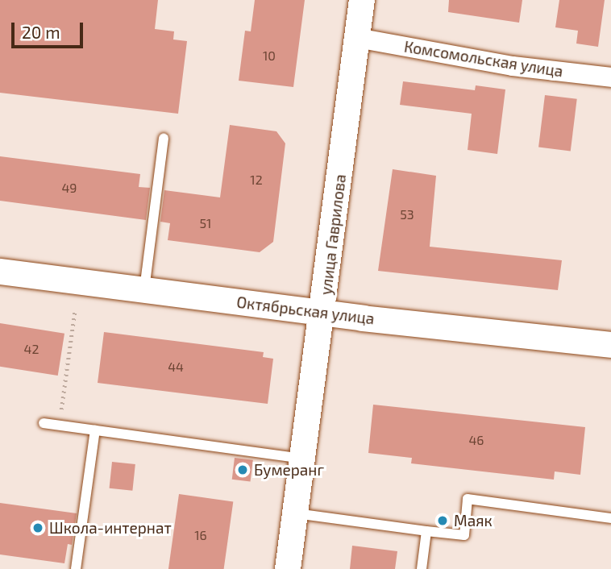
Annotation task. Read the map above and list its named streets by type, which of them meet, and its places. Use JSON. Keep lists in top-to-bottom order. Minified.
{"streets":{"street":["Комсомольская улица","улица Гаврилова","Октябрьская улица"]},"crossings":[["Комсомольская улица","улица Гаврилова"],["улица Гаврилова","Октябрьская улица"]],"places":["Бумеранг","Маяк","Школа-интернат"],"house_numbers":["10","12","49","53","51","42","44","46","16"],"scale_bar":"20 m"}
